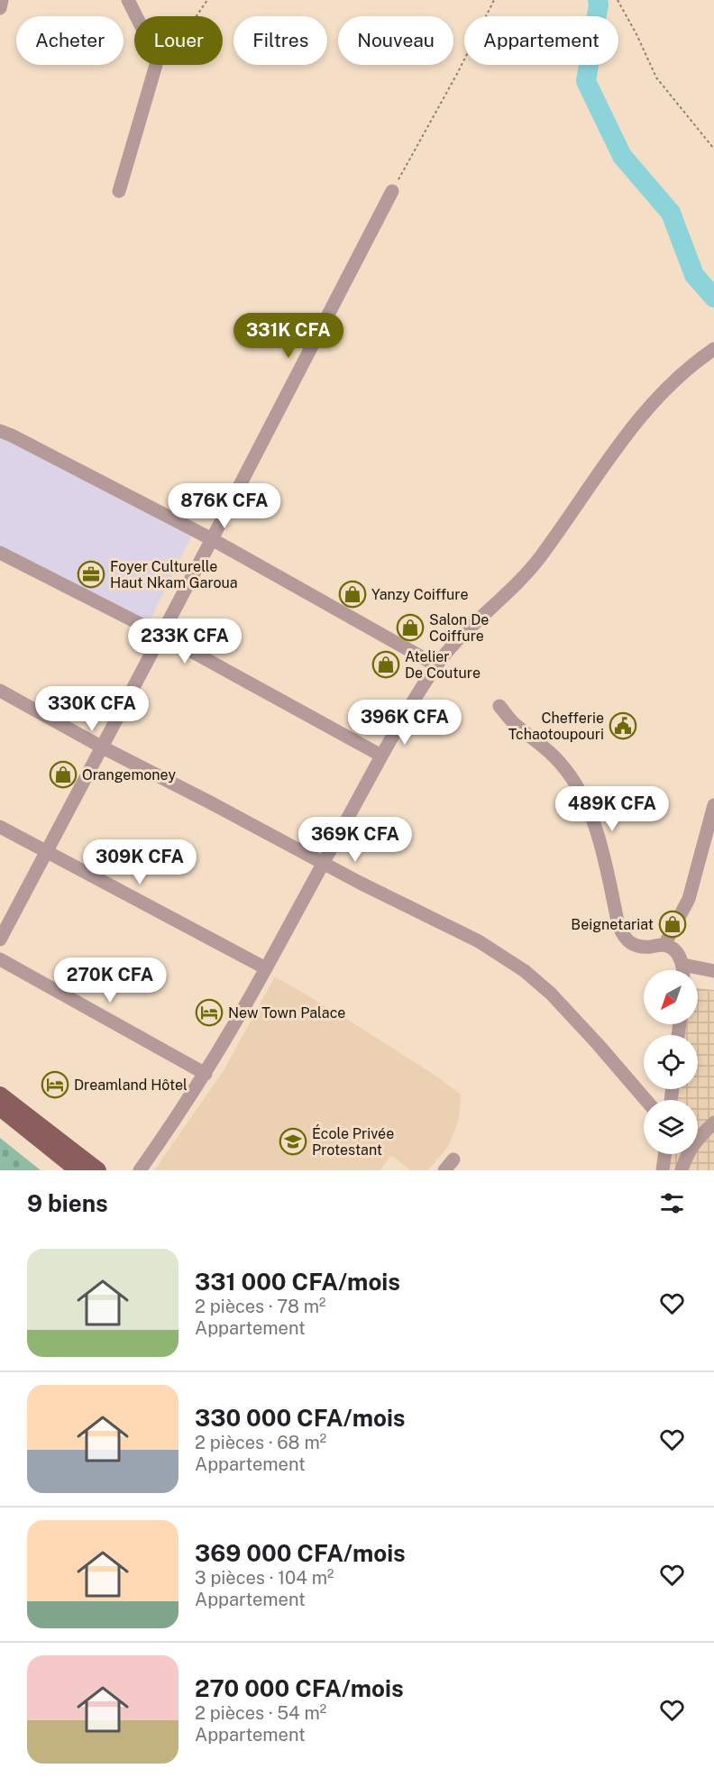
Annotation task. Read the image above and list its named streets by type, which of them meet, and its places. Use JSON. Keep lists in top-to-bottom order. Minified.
{"places":{"office":["Foyer Culturelle Haut Nkam Garoua"],"shop":["Yanzy Coiffure","Salon De Coiffure","Atelier De Couture","Orangemoney","Beignetariat"],"public building":["Chefferie Tchaotoupouri"],"hotel":["New Town Palace","Dreamland Hôtel"],"school or university":["École Privée Protestant"]},"north":"bottom left","page":{"chip":["Acheter","Louer","Filtres","Nouveau","Appartement"],"price":["331K CFA","876K CFA","233K CFA","330K CFA","396K CFA","489K CFA","369K CFA","309K CFA","270K CFA"],"heading":"9 biens","list":[{"name":"331 000 CFA/mois","note":"2 pièces · 78 m² · Appartement"},{"name":"330 000 CFA/mois","note":"2 pièces · 68 m² · Appartement"},{"name":"369 000 CFA/mois","note":"3 pièces · 104 m² · Appartement"},{"name":"270 000 CFA/mois","note":"2 pièces · 54 m² · Appartement"}]}}
